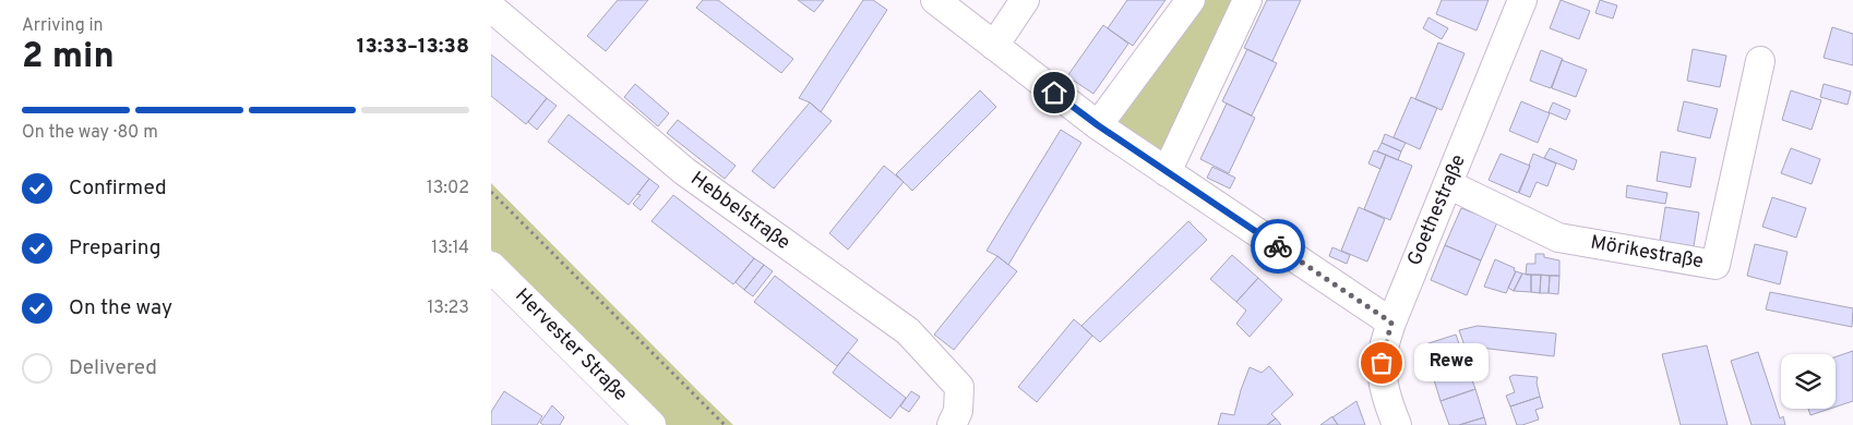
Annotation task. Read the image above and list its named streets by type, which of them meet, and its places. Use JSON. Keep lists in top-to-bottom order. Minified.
{"streets":{"main road":["Hervester Straße"],"street":["Goethestraße","Hebbelstraße","Mörikestraße"]},"crossings":[["Goethestraße","Mörikestraße"]],"places":["Rewe"],"page":{"heading":["2 min","Arriving in","13:33–13:38"],"bar":"On the way · 80 m","list":[["Confirmed","13:02"],["Preparing","13:14"],["On the way","13:23"],"Delivered"],"bubble":"Rewe"}}
